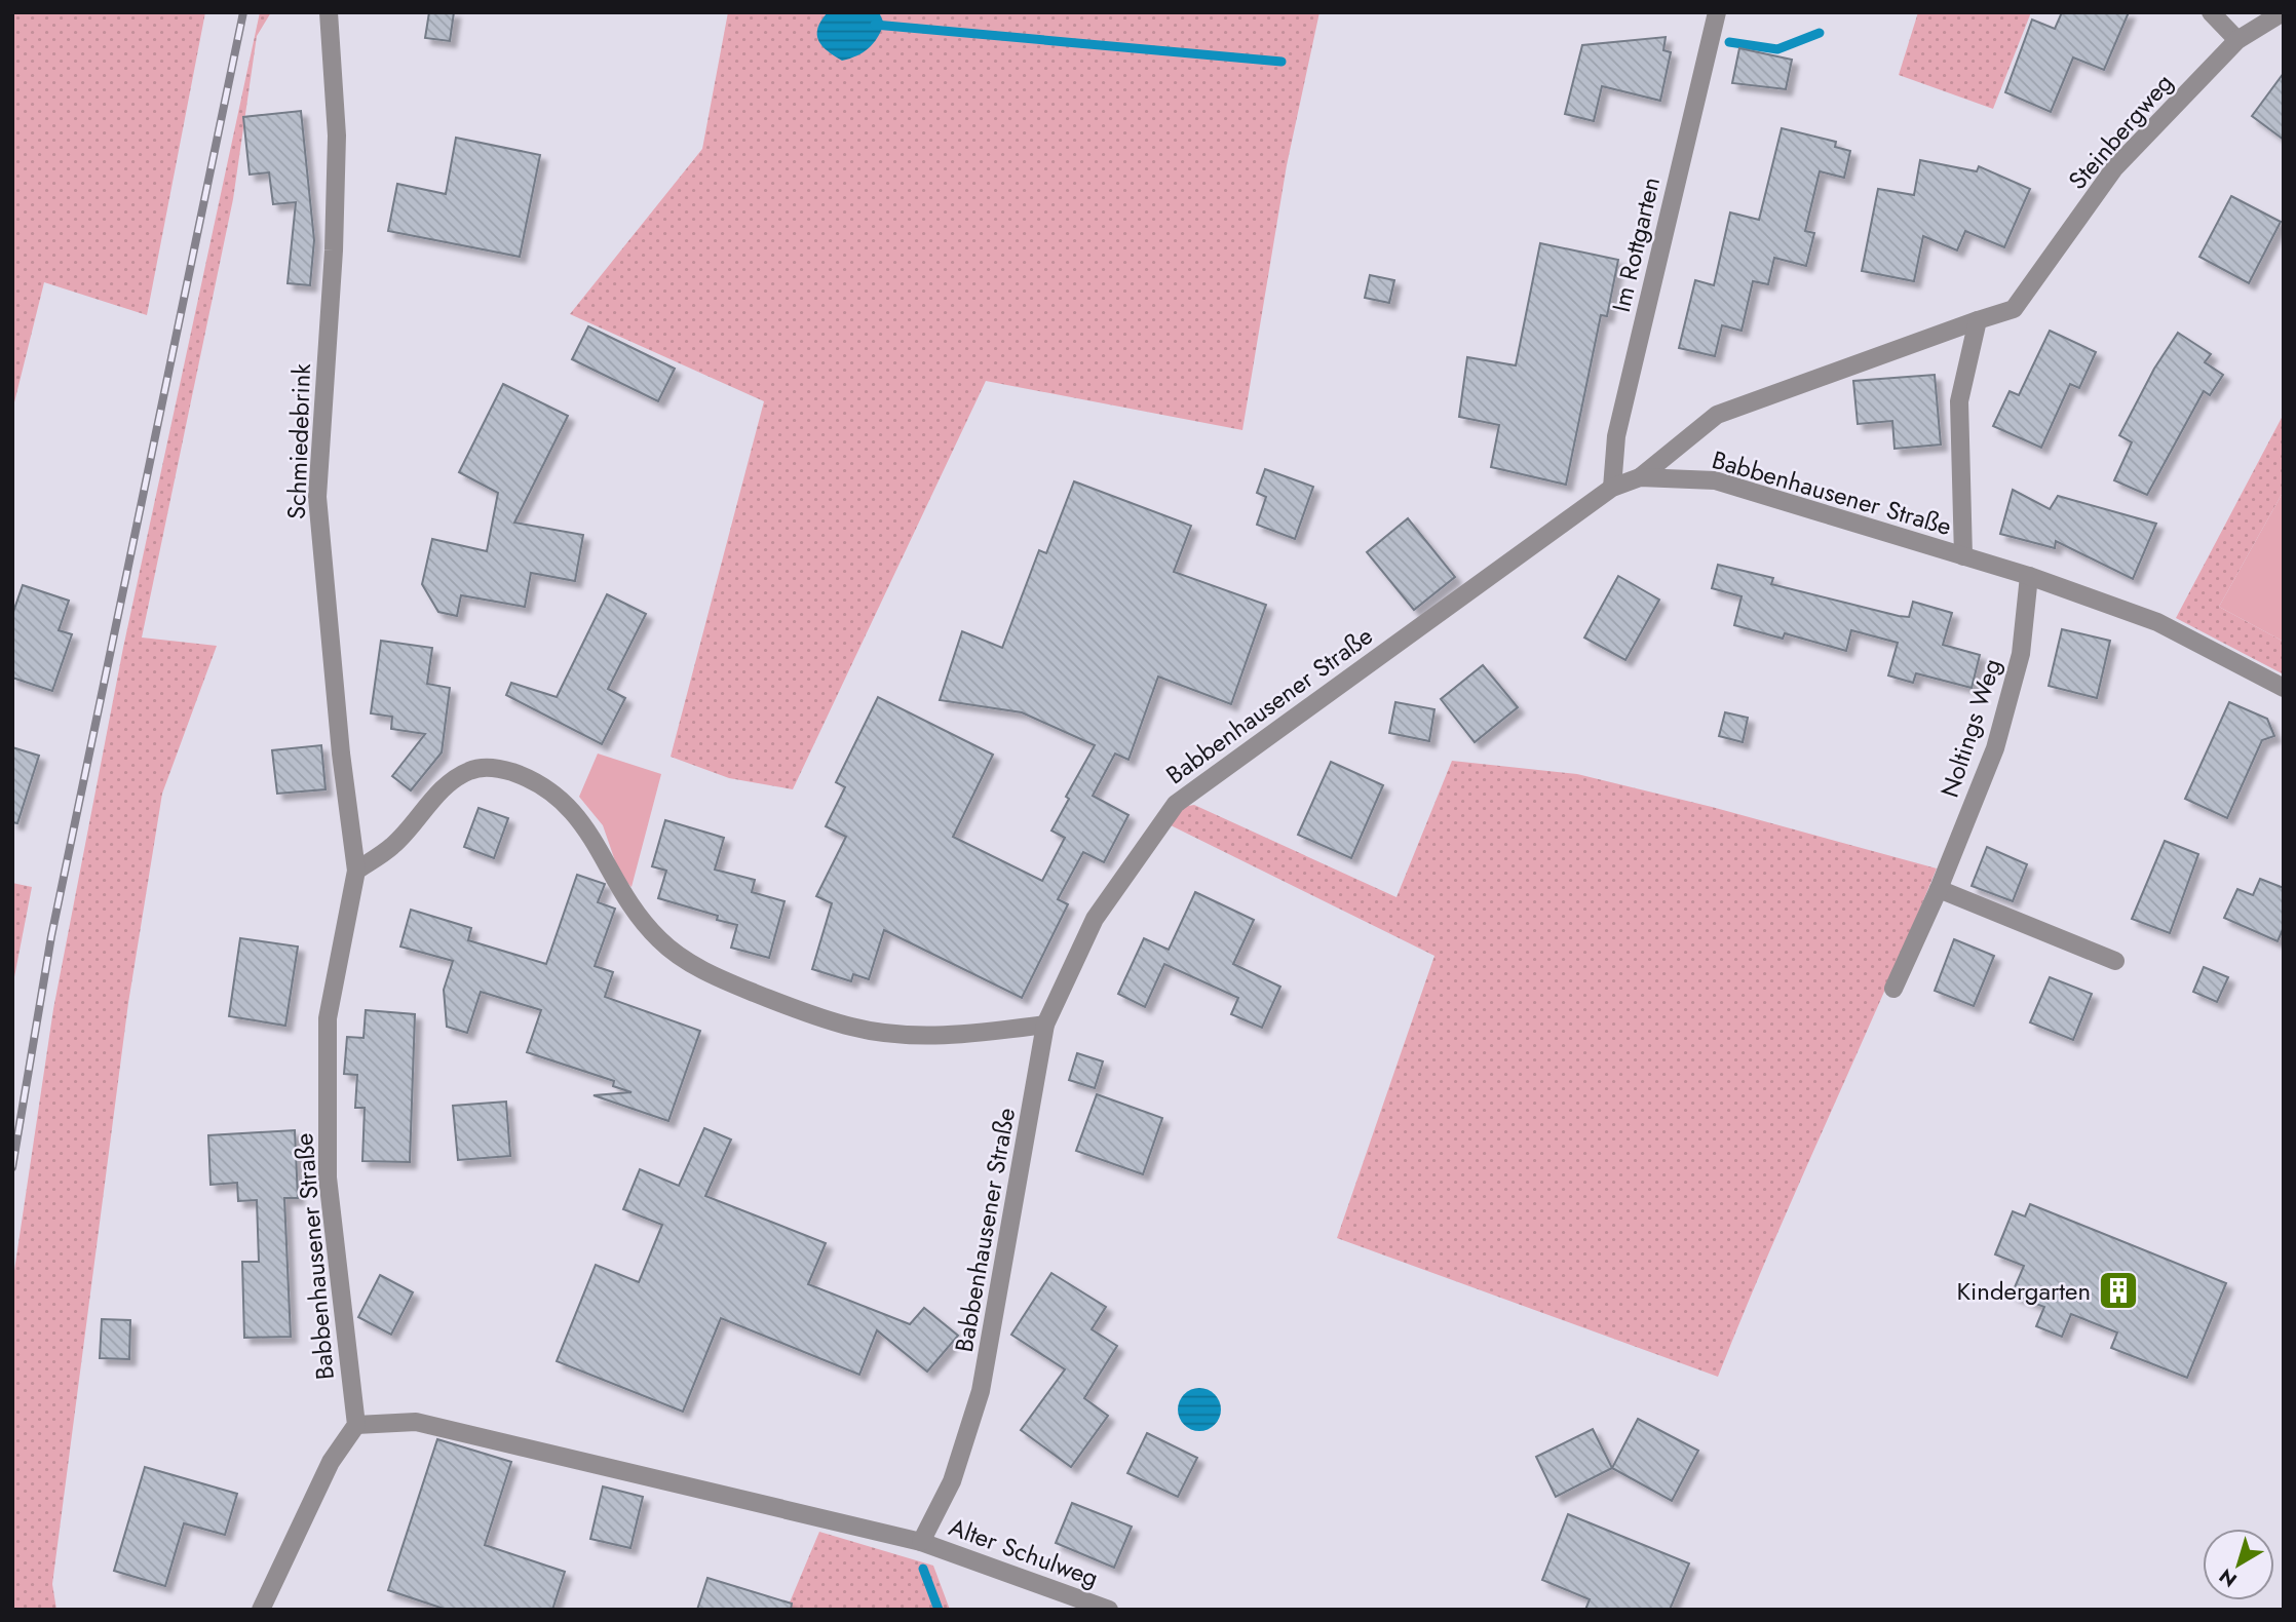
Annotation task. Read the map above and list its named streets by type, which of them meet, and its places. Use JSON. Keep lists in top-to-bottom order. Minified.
{"streets":{"street":["Steinbergweg","Im Rottgarten","Schmiedebrink","Babbenhausener Straße","Noltings Weg","Alter Schulweg"]},"crossings":[["Steinbergweg","Babbenhausener Straße"],["Im Rottgarten","Babbenhausener Straße"],["Schmiedebrink","Babbenhausener Straße"],["Babbenhausener Straße","Noltings Weg"],["Babbenhausener Straße","Alter Schulweg"]],"places":{"building":["Kindergarten"]},"north":"bottom left"}
